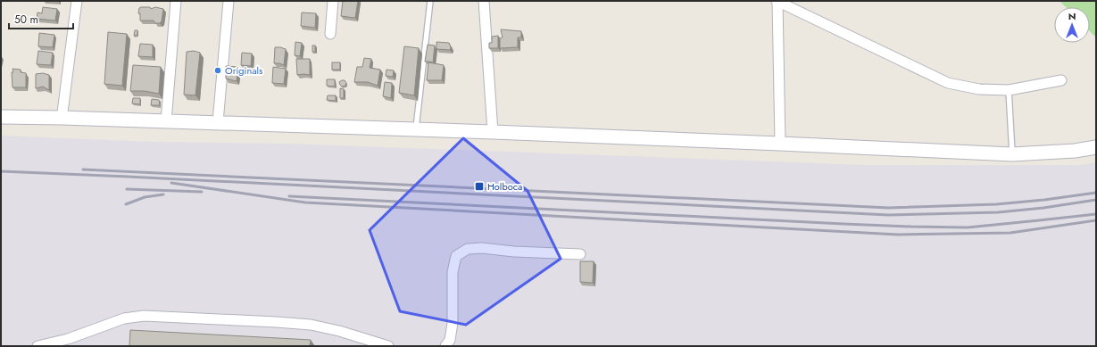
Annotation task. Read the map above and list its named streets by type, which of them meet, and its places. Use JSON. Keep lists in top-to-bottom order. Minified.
{"places":{"other":["Originals"],"transit":["Holboca"]},"scale_bar":"50 m","north":"top"}
